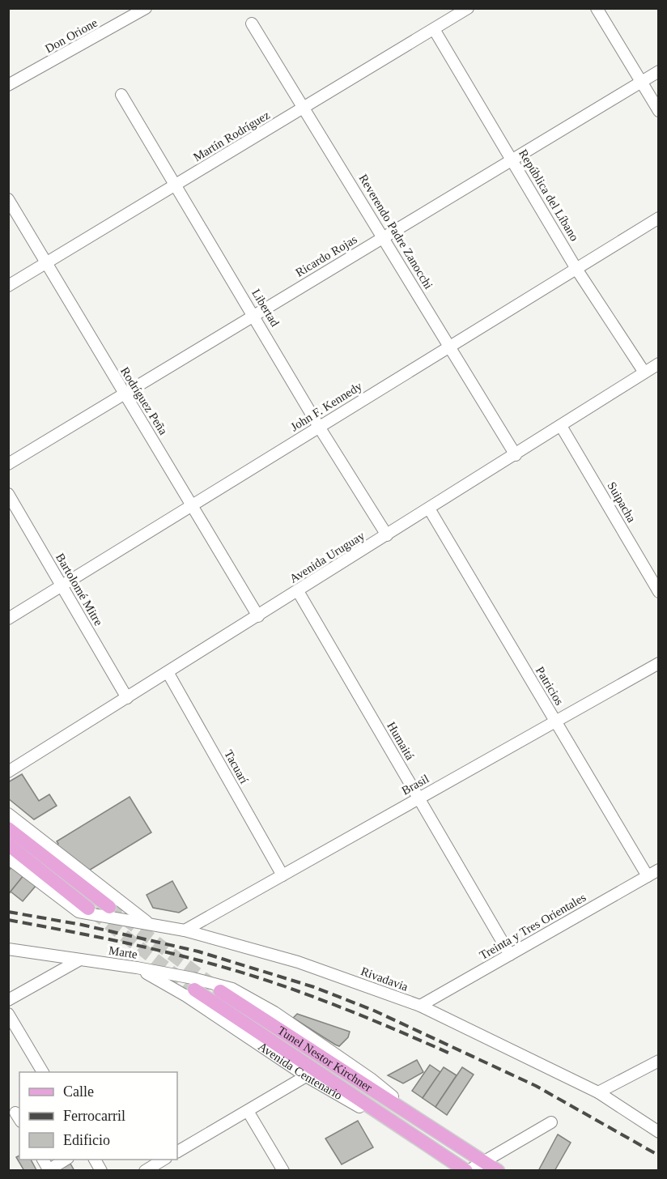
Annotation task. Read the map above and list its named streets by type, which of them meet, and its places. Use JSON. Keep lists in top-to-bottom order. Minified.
{"streets":{"main road":["Tunel Nestor Kirchner","Avenida Centenario"],"street":["Don Orione","Martín Rodríguez","República del Líbano","Reverendo Padre Zanocchi","Ricardo Rojas","Libertad","Rodríguez Peña","John F. Kennedy","Suipacha","Avenida Uruguay","Bartolomé Mitre","Patricios","Humaitá","Tacuarí","Brasil","Treinta y Tres Orientales","Marte","Rivadavia"]},"crossings":[["Martín Rodríguez","República del Líbano"],["Martín Rodríguez","Reverendo Padre Zanocchi"],["Martín Rodríguez","Libertad"],["Martín Rodríguez","Rodríguez Peña"],["República del Líbano","Ricardo Rojas"],["República del Líbano","John F. Kennedy"],["República del Líbano","Avenida Uruguay"],["Reverendo Padre Zanocchi","Ricardo Rojas"],["Reverendo Padre Zanocchi","John F. Kennedy"],["Reverendo Padre Zanocchi","Avenida Uruguay"],["Ricardo Rojas","Libertad"],["Ricardo Rojas","Rodríguez Peña"],["Libertad","John F. Kennedy"],["Libertad","Avenida Uruguay"],["Rodríguez Peña","John F. Kennedy"],["Rodríguez Peña","Avenida Uruguay"],["John F. Kennedy","Bartolomé Mitre"],["Suipacha","Avenida Uruguay"],["Avenida Uruguay","Bartolomé Mitre"],["Avenida Uruguay","Patricios"],["Avenida Uruguay","Humaitá"],["Avenida Uruguay","Tacuarí"],["Patricios","Brasil"],["Patricios","Treinta y Tres Orientales"],["Humaitá","Brasil"],["Humaitá","Treinta y Tres Orientales"],["Tacuarí","Brasil"],["Brasil","Rivadavia"],["Treinta y Tres Orientales","Rivadavia"],["Marte","Tunel Nestor Kirchner"],["Marte","Avenida Centenario"],["Tunel Nestor Kirchner","Avenida Centenario"]],"legend":["Calle","Ferrocarril","Edificio"]}
